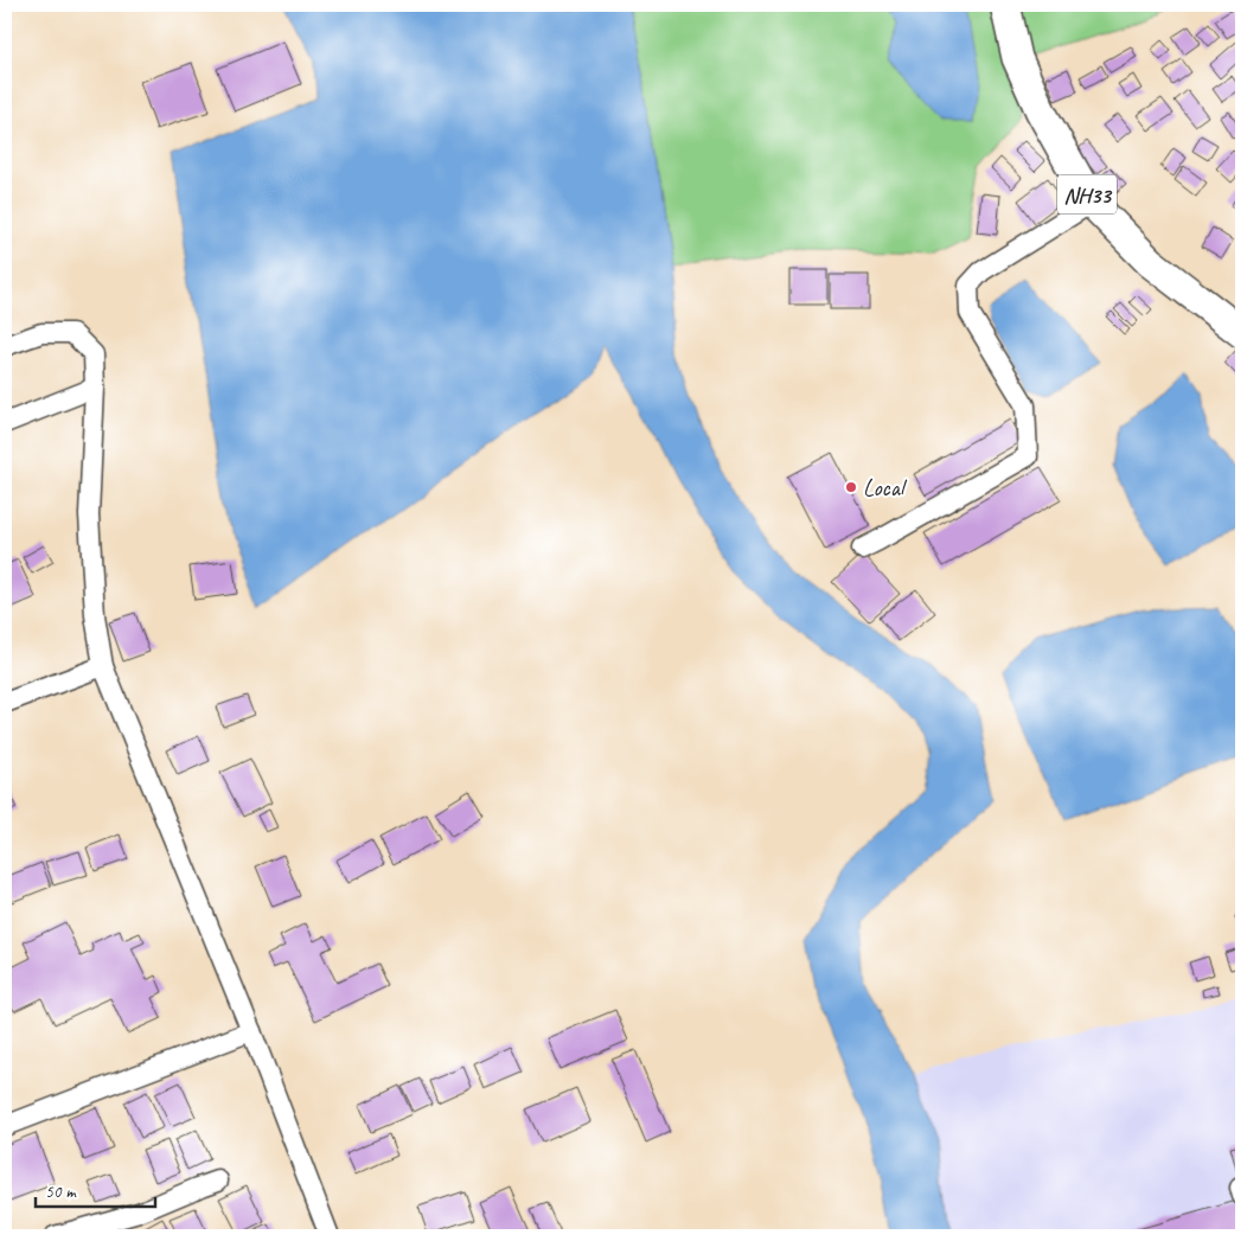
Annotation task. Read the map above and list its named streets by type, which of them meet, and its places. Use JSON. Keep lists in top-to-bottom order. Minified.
{"streets":{"highway":["NH33"]},"places":["Local"],"scale_bar":"50 m"}
